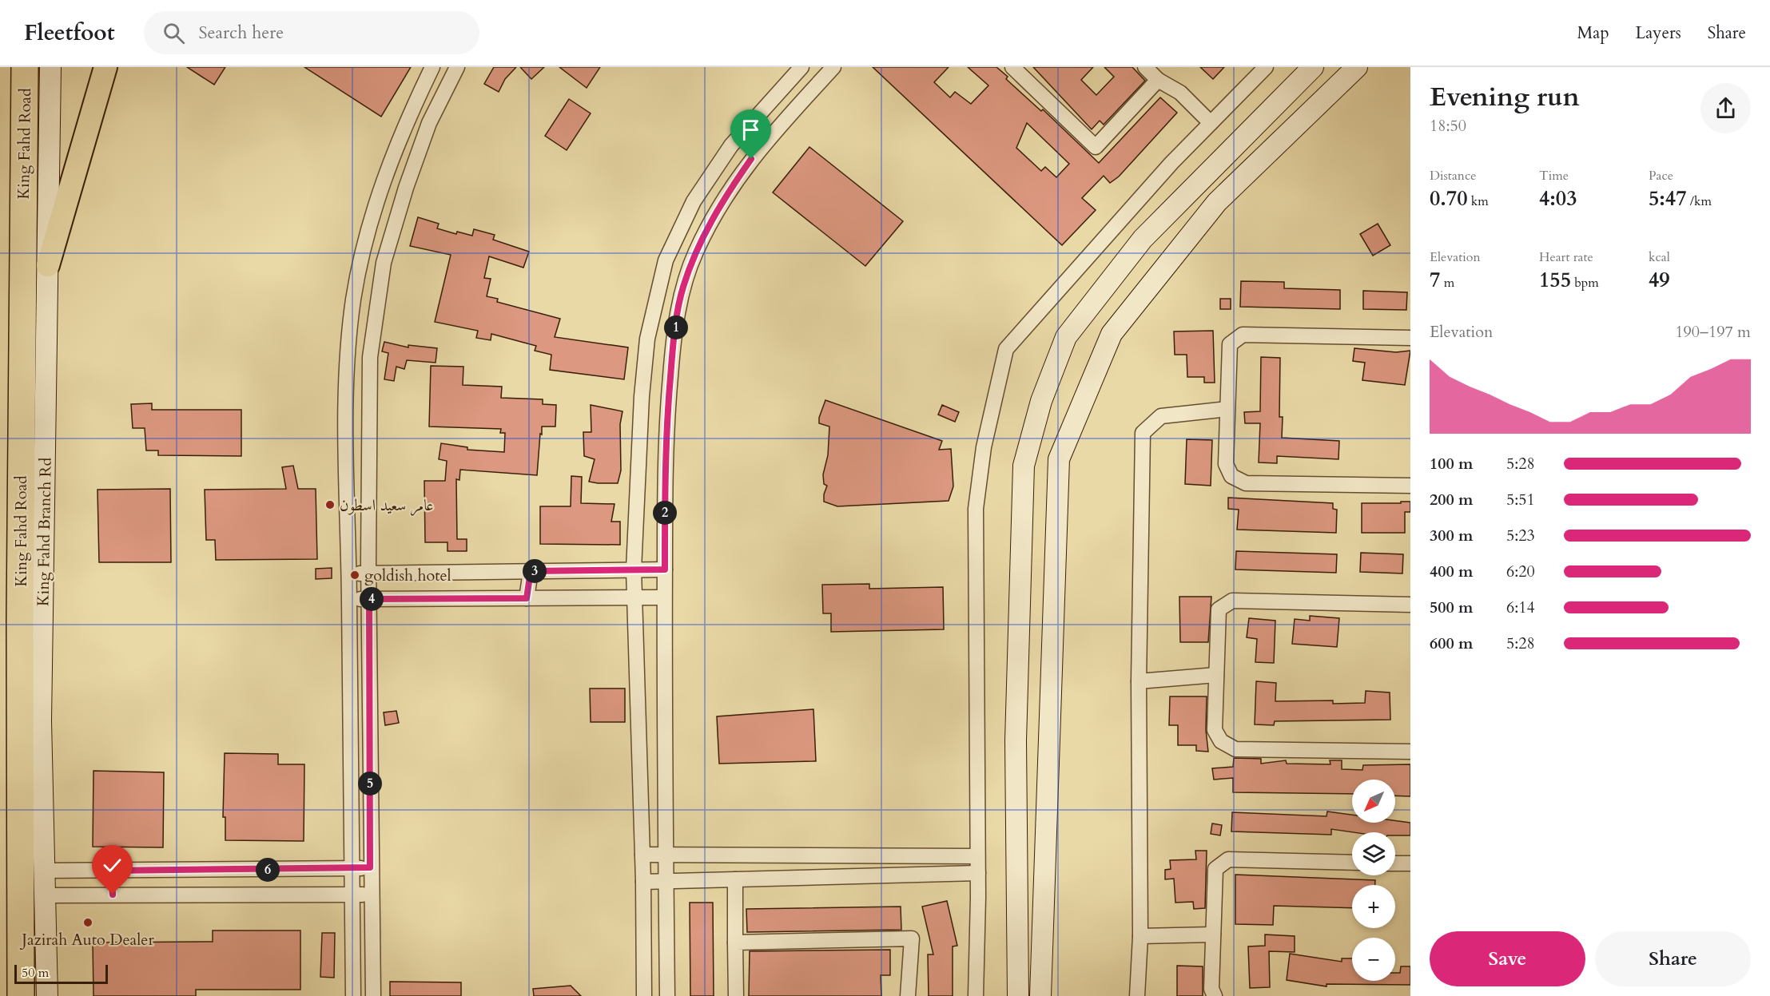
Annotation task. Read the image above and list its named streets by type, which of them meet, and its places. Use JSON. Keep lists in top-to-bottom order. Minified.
{"streets":{"highway":["King Fahd Road"],"street":["King Fahd Branch Rd"]},"places":["عامر سعيد اسطون","goldish hotel","Jazirah Auto Dealer"],"scale_bar":"50 m","north":"bottom left","page":{"header":"Fleetfoot","search":"Search here","nav":["Map","Layers","Share"],"heading":["Evening run","18:50"],"stats":[["Distance","0.70 km"],["Time","4:03"],["Pace","5:47 /km"],["Elevation","7 m"],["Heart rate","155 bpm"],["kcal","49"]],"chart":["Elevation","190–197 m"],"pins":["1","2","3","4","5","6"],"list":[{"name":"100 m","note":"5:28"},{"name":"200 m","note":"5:51"},{"name":"300 m","note":"5:23"},{"name":"400 m","note":"6:20"},{"name":"500 m","note":"6:14"},{"name":"600 m","note":"5:28"}],"map_buttons":["+","−"],"buttons":["Save","Share"],"scale":"50 m"}}
